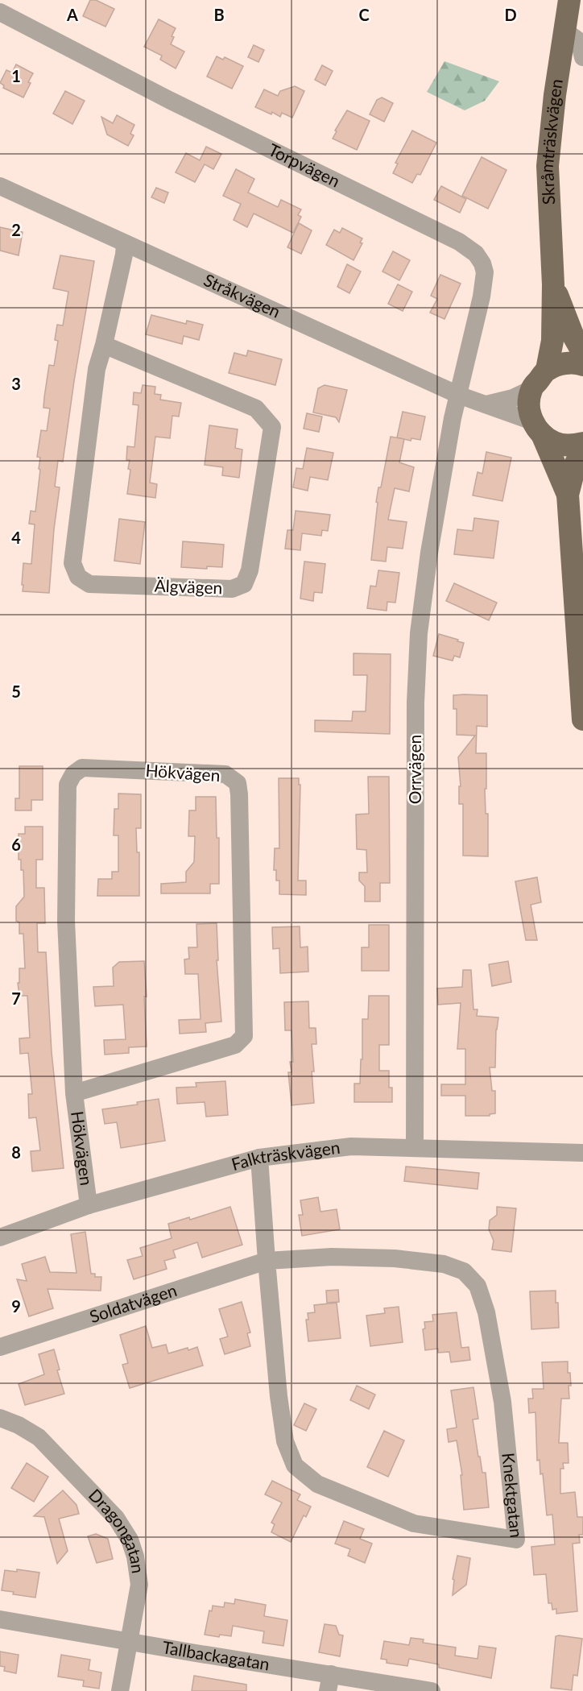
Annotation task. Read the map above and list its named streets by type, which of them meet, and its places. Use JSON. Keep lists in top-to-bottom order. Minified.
{"streets":{"main road":["Skråmträskvägen"],"street":["Torpvägen","Stråkvägen","Älgvägen","Orrvägen","Hökvägen","Falkträskvägen","Soldatvägen","Knektgatan","Dragongatan","Tallbackagatan"]},"crossings":[["Torpvägen","Stråkvägen"],["Torpvägen","Orrvägen"],["Stråkvägen","Älgvägen"],["Stråkvägen","Orrvägen"],["Orrvägen","Falkträskvägen"],["Hökvägen","Falkträskvägen"],["Falkträskvägen","Knektgatan"],["Soldatvägen","Knektgatan"],["Dragongatan","Tallbackagatan"]],"grid":{"columns":["A","B","C","D"],"rows":["1","2","3","4","5","6","7","8","9"]}}
